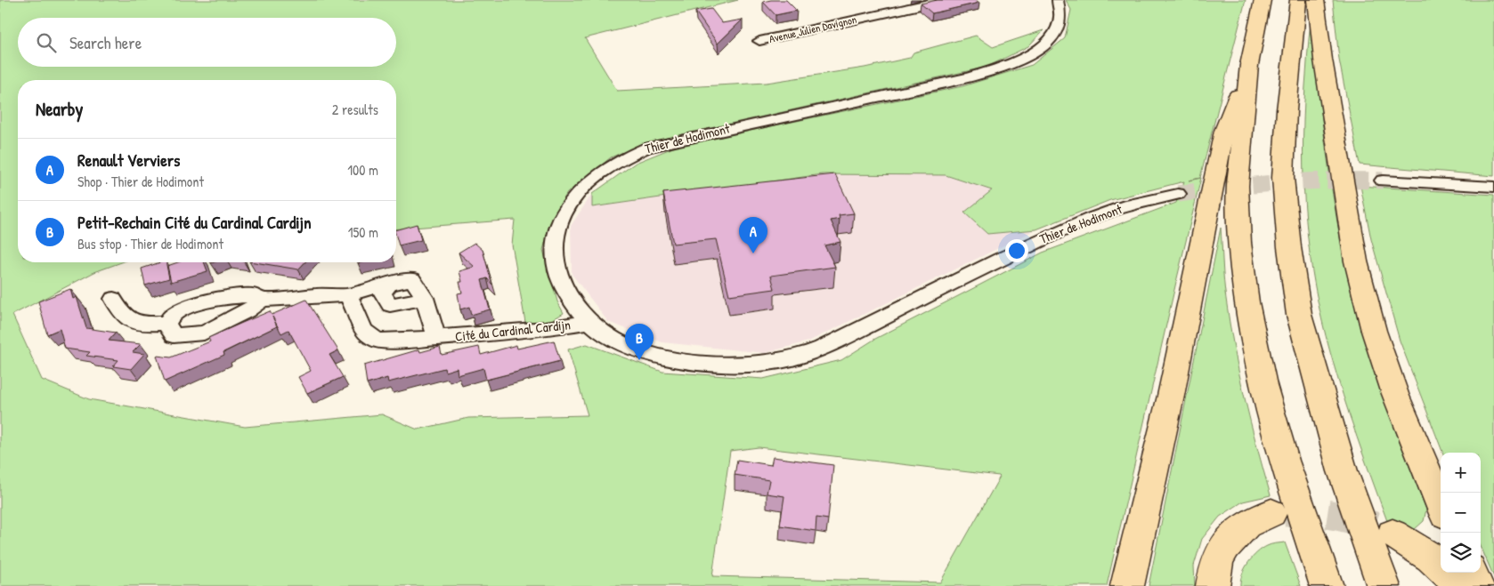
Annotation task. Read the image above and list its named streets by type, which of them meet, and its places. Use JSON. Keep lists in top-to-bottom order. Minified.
{"streets":{"street":["Avenue Julien Davignon","Thier de Hodimont","Cité du Cardinal Cardijn"]},"crossings":[["Thier de Hodimont","Cité du Cardinal Cardijn"]],"page":{"search":"Search here","heading":["Nearby","2 results"],"list":[{"mark":"A","name":"Renault Verviers","note":"Shop · Thier de Hodimont","value":"100 m"},{"mark":"B","name":"Petit-Rechain Cité du Cardinal Cardijn","note":"Bus stop · Thier de Hodimont","value":"150 m"}],"pins":["A","B"],"map_buttons":["+","−"]}}
